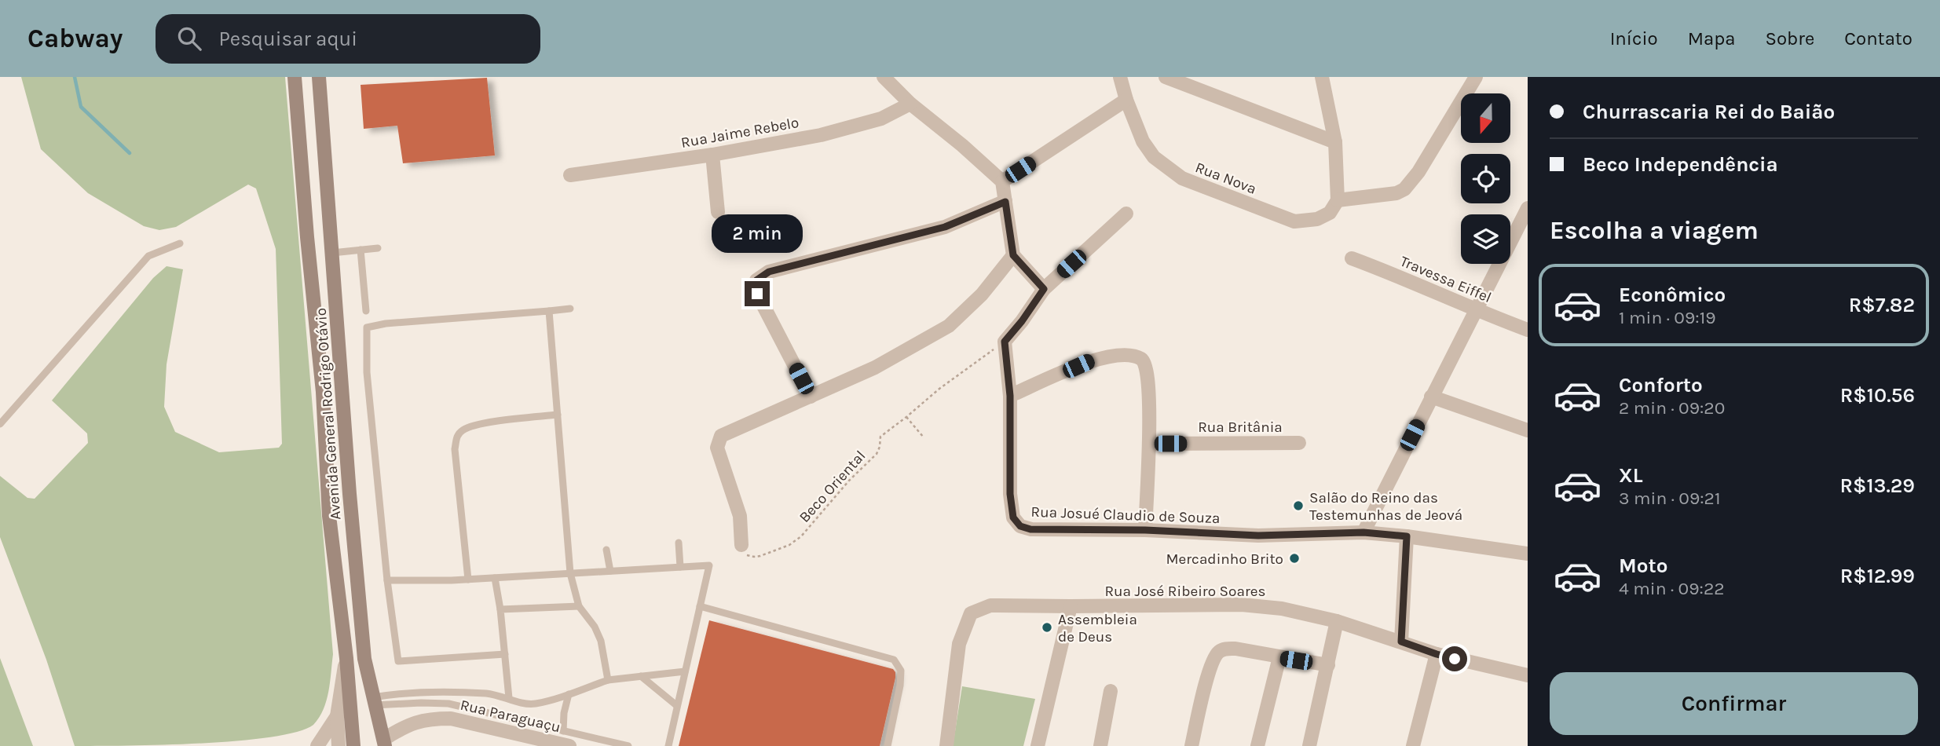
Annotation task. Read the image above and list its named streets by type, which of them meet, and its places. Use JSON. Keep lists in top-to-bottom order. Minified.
{"streets":{"main road":["Avenida General Rodrigo Otávio"],"street":["Rua Jaime Rebelo","Rua Nova","Travessa Eiffel","Rua Britânia","Rua Josué Claudio de Souza","Rua José Ribeiro Soares","Rua Paraguaçu"],"path":["Beco Oriental"]},"crossings":[["Avenida General Rodrigo Otávio","Rua Paraguaçu"],["Beco Oriental","Rua Josué Claudio de Souza"]],"places":["Salão do Reino das Testemunhas de Jeová","Mercadinho Brito","Assembleia de Deus"],"north":"bottom","page":{"header":"Cabway","search":"Pesquisar aqui","nav":["Início","Mapa","Sobre","Contato"],"banner":["Churrascaria Rei do Baião","Beco Independência"],"heading":"Escolha a viagem","bubble":"2 min","list":[{"name":"Econômico","note":"1 min · 09:19","value":"R$7.82"},{"name":"Conforto","note":"2 min · 09:20","value":"R$10.56"},{"name":"XL","note":"3 min · 09:21","value":"R$13.29"},{"name":"Moto","note":"4 min · 09:22","value":"R$12.99"}],"buttons":"Confirmar"}}
